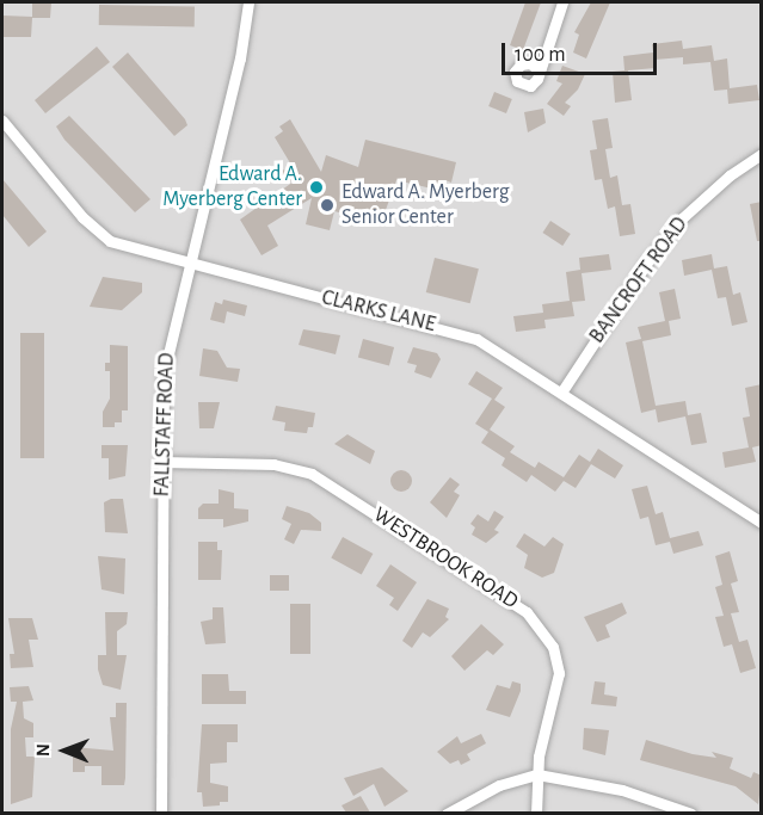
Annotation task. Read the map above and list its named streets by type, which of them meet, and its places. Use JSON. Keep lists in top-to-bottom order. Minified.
{"streets":{"street":["BANCROFT ROAD","CLARKS LANE","FALLSTAFF ROAD","WESTBROOK ROAD"]},"crossings":[["BANCROFT ROAD","CLARKS LANE"],["CLARKS LANE","FALLSTAFF ROAD"],["FALLSTAFF ROAD","WESTBROOK ROAD"]],"places":["Edward A. Myerberg Center","Edward A. Myerberg Senior Center"],"scale_bar":"100 m","north":"left"}
